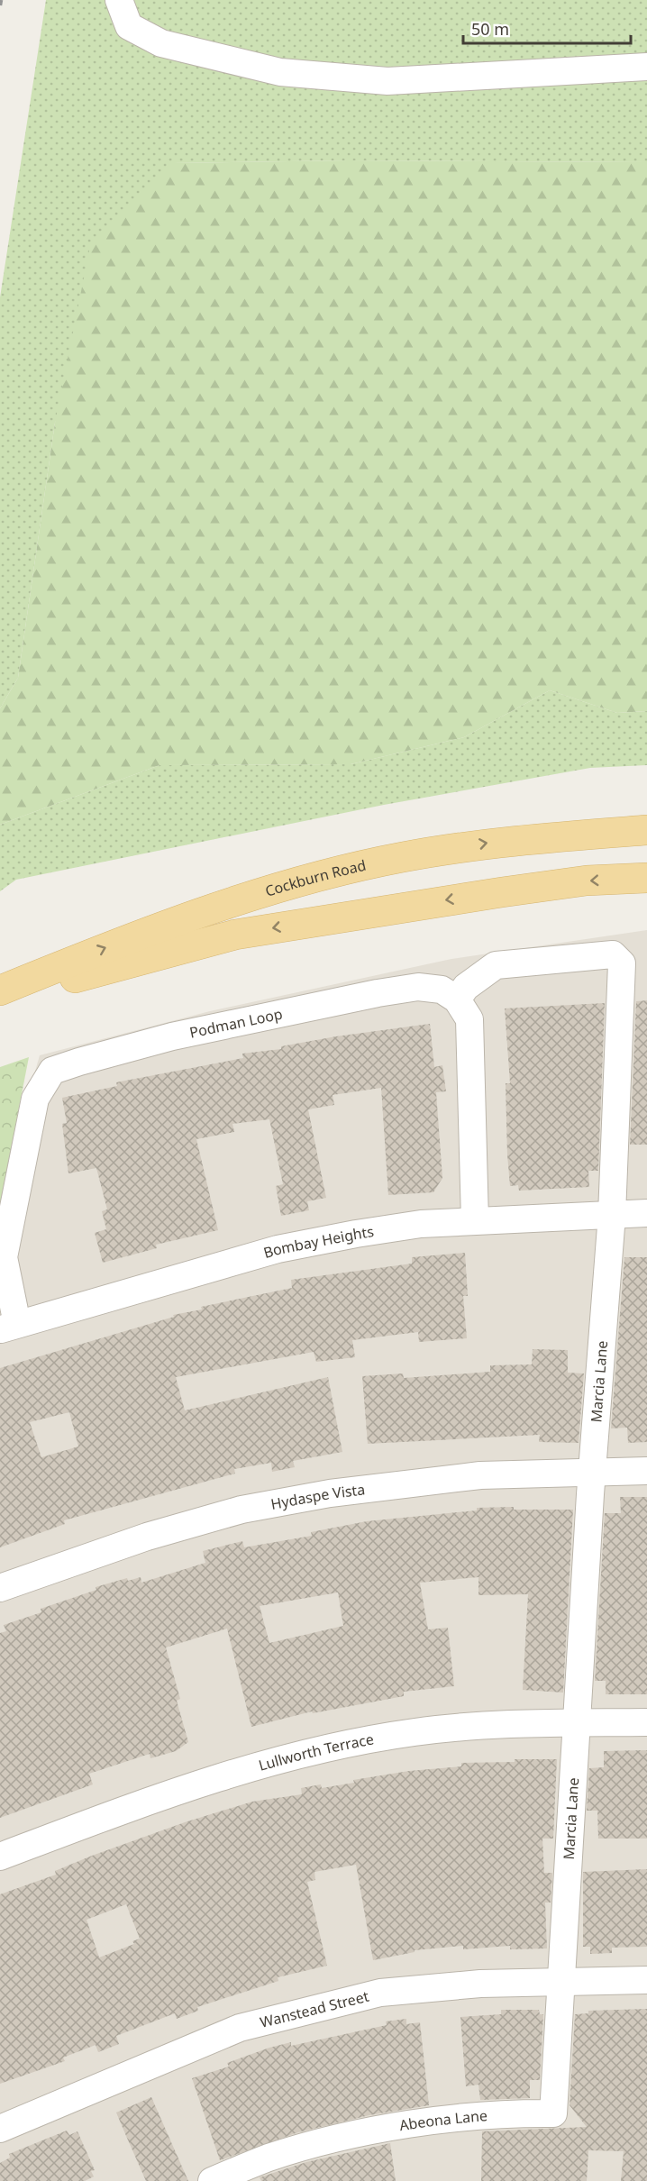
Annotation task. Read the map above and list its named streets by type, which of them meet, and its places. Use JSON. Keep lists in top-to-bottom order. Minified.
{"streets":{"main road":["Cockburn Road"],"street":["Podman Loop","Bombay Heights","Marcia Lane","Hydaspe Vista","Lullworth Terrace","Wanstead Street","Abeona Lane"]},"crossings":[["Podman Loop","Bombay Heights"],["Podman Loop","Marcia Lane"],["Bombay Heights","Marcia Lane"],["Marcia Lane","Hydaspe Vista"],["Marcia Lane","Lullworth Terrace"],["Marcia Lane","Wanstead Street"],["Marcia Lane","Abeona Lane"],["Wanstead Street","Abeona Lane"]],"scale_bar":"50 m"}
